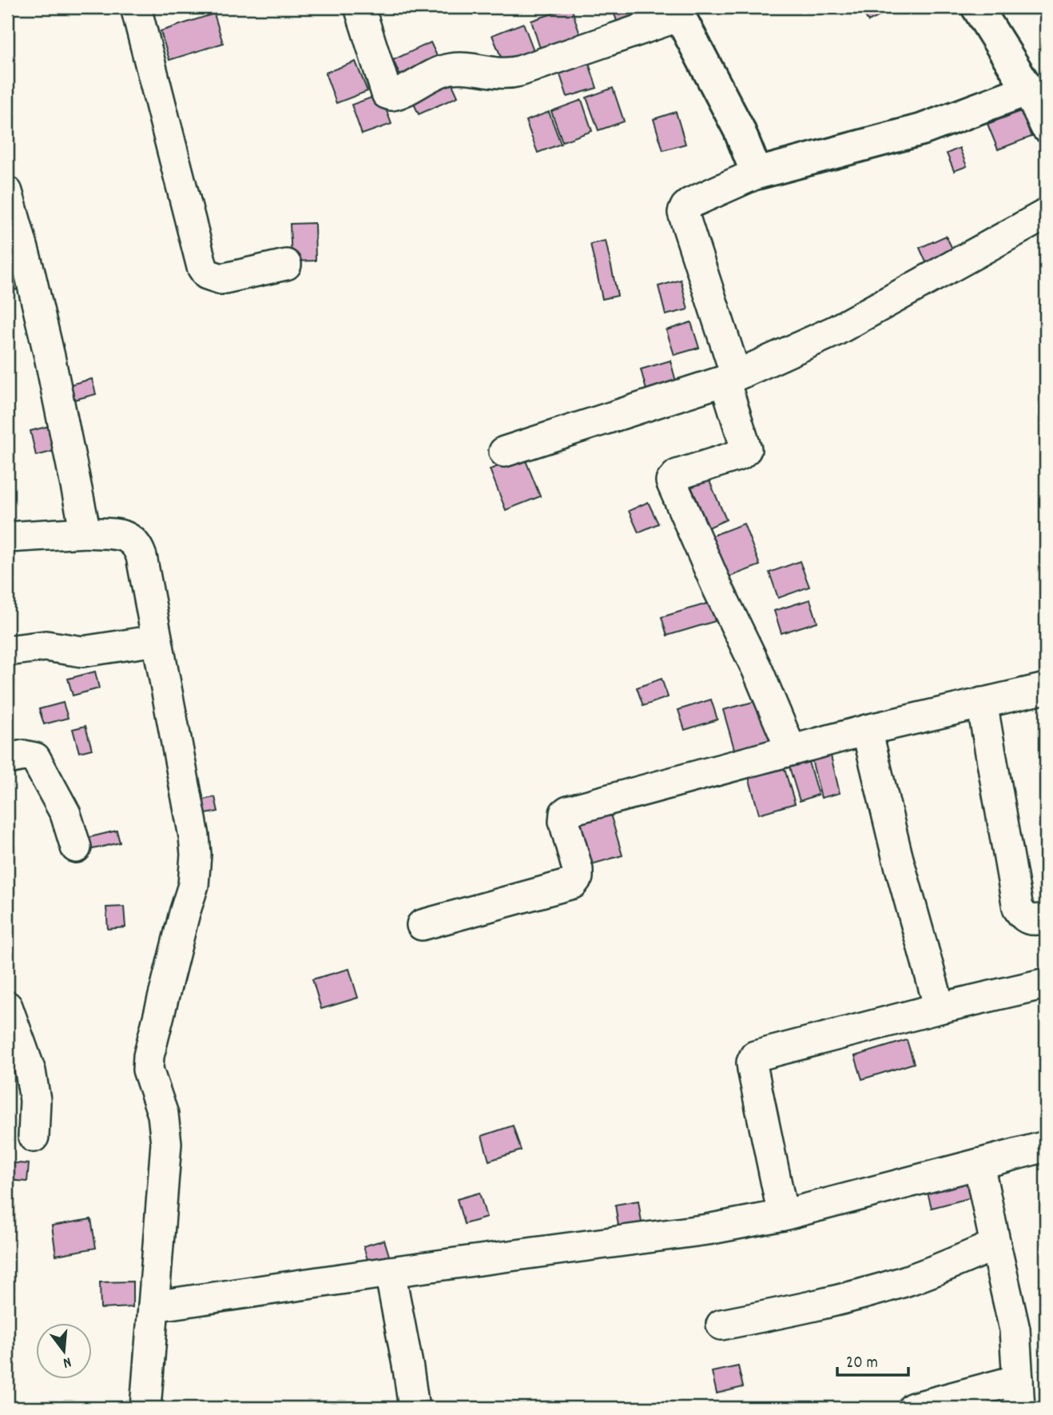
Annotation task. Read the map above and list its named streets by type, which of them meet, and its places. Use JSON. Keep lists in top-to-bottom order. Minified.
{"scale_bar":"20 m","north":"bottom"}
